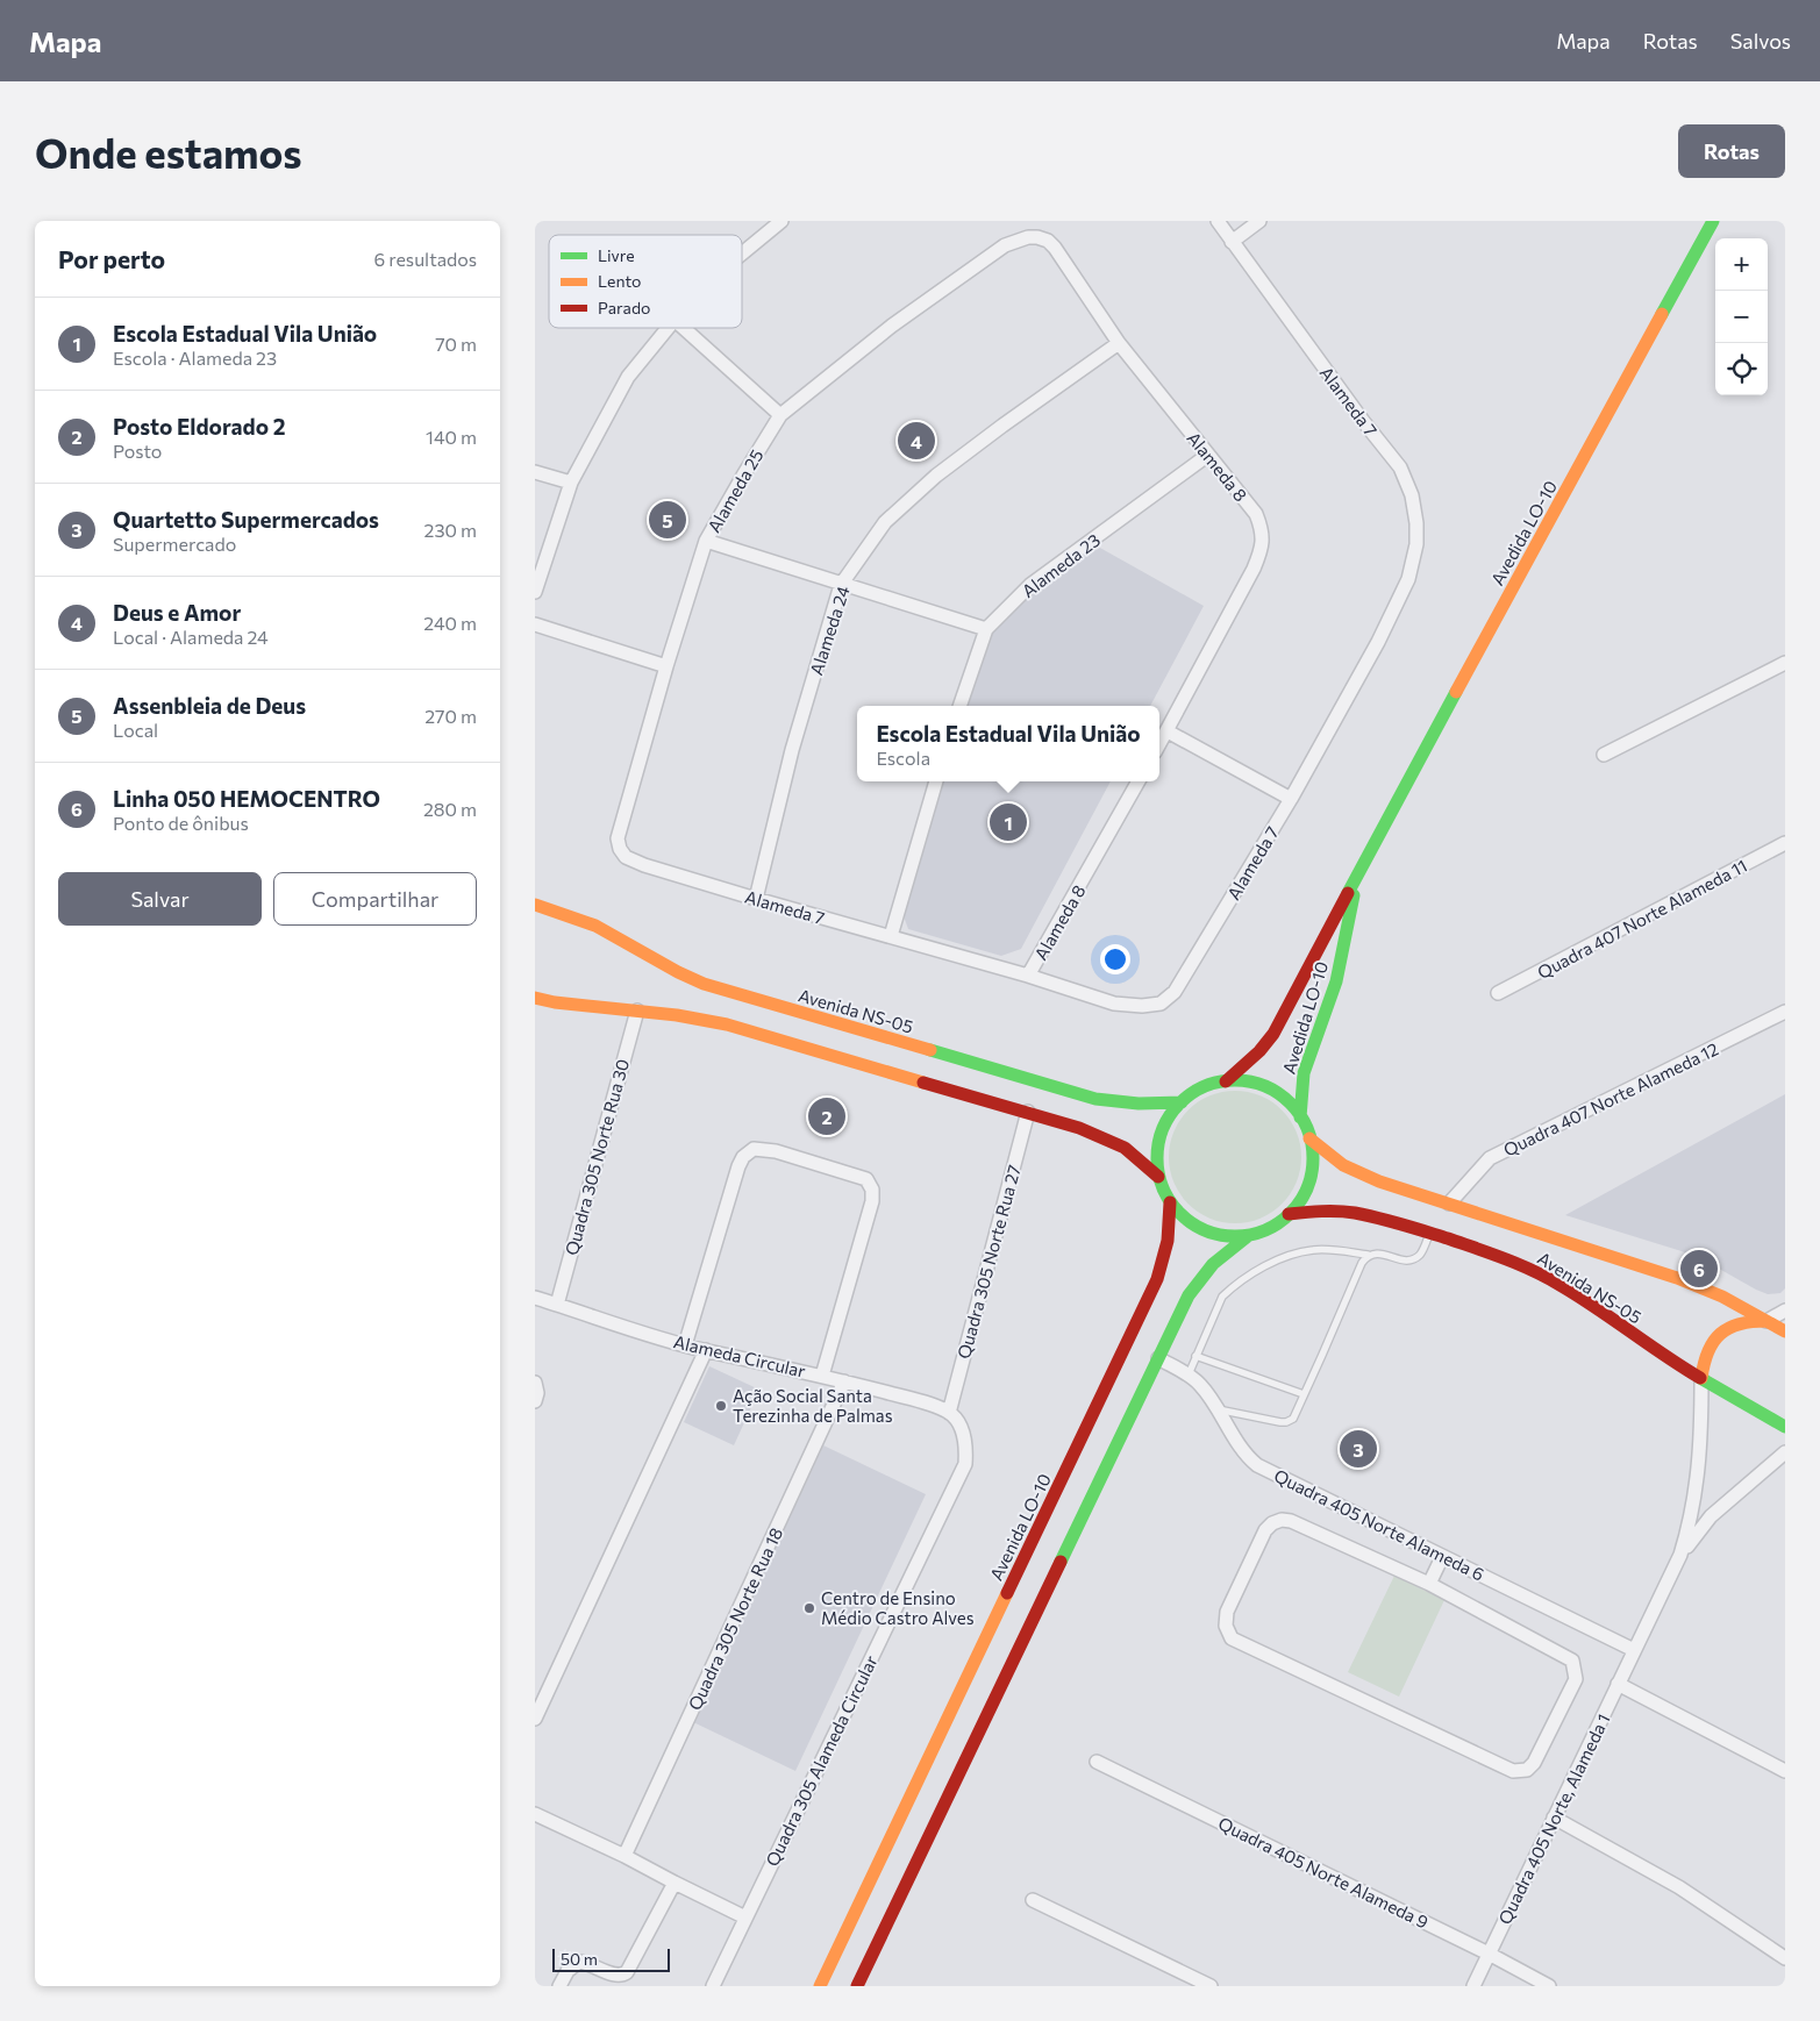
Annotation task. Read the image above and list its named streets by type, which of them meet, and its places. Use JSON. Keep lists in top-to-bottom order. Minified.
{"streets":{"street":["Alameda 7","Alameda 8","Alameda 25","Avedida LO-10","Alameda 23","Alameda 24","Quadra 407 Norte Alameda 11","Avenida NS-05","Quadra 407 Norte Alameda 12","Quadra 305 Norte Rua 30","Quadra 305 Norte Rua 27","Alameda Circular","Quadra 405 Norte Alameda 6","Avenida LO-10","Quadra 305 Norte Rua 18","Quadra 305 Alameda Circular","Quadra 405 Norte, Alameda 1","Quadra 405 Norte Alameda 9"]},"crossings":[["Alameda 7","Alameda 8"],["Alameda 7","Alameda 25"],["Alameda 7","Alameda 24"],["Alameda 8","Alameda 25"],["Alameda 8","Alameda 23"],["Alameda 8","Alameda 24"],["Avedida LO-10","Avenida NS-05"],["Avedida LO-10","Avenida LO-10"],["Avenida NS-05","Quadra 407 Norte Alameda 12"],["Avenida NS-05","Quadra 305 Norte Rua 30"],["Avenida NS-05","Quadra 305 Norte Rua 27"],["Avenida NS-05","Avenida LO-10"],["Quadra 305 Norte Rua 30","Alameda Circular"],["Quadra 305 Norte Rua 27","Alameda Circular"],["Quadra 305 Norte Rua 27","Quadra 305 Alameda Circular"],["Alameda Circular","Quadra 305 Norte Rua 18"],["Alameda Circular","Quadra 305 Alameda Circular"],["Quadra 405 Norte Alameda 6","Quadra 405 Norte, Alameda 1"],["Quadra 405 Norte, Alameda 1","Quadra 405 Norte Alameda 9"]],"places":["Ação Social Santa Terezinha de Palmas","Centro de Ensino Médio Castro Alves"],"legend":["Livre","Lento","Parado"],"scale_bar":"50 m","page":{"header":"Mapa","nav":["Mapa","Rotas","Salvos"],"buttons":["Rotas",["Salvar","Compartilhar"]],"title":"Onde estamos","heading":["Por perto","6 resultados"],"map_buttons":["+","−"],"list":[{"mark":"1","name":"Escola Estadual Vila União","note":"Escola · Alameda 23","value":"70 m"},{"mark":"2","name":"Posto Eldorado 2","note":"Posto","value":"140 m"},{"mark":"3","name":"Quartetto Supermercados","note":"Supermercado","value":"230 m"},{"mark":"4","name":"Deus e Amor","note":"Local · Alameda 24","value":"240 m"},{"mark":"5","name":"Assenbleia de Deus","note":"Local","value":"270 m"},{"mark":"6","name":"Linha 050 HEMOCENTRO","note":"Ponto de ônibus","value":"280 m"}],"pins":["4","5","1","2","6","3"],"popup":["Escola Estadual Vila União","Escola"],"scale":"50 m"}}
